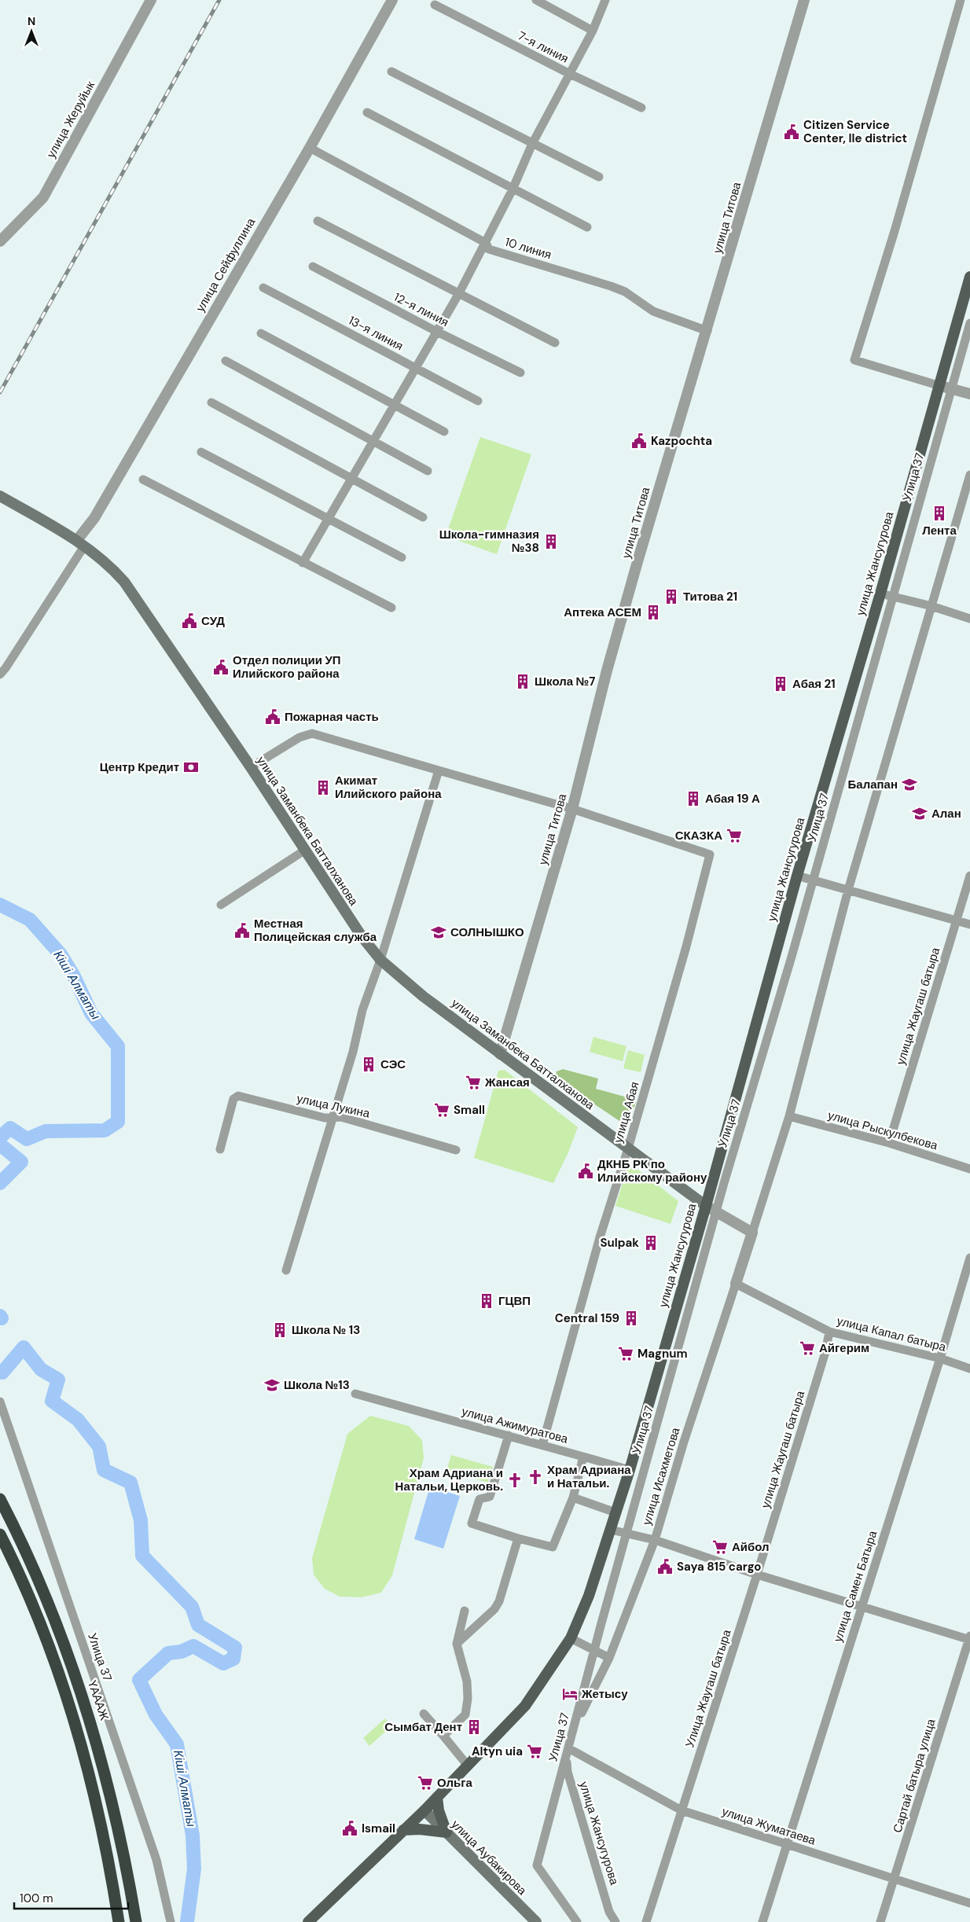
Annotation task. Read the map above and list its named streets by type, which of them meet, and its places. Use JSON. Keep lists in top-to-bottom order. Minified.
{"streets":{"highway":["ҮАААЖ"],"main road":["улица Жансугурова","улица Заманбека Батталханова","улица Аубакирова"],"street":["7-я линия","улица Жеруйык","улица Титова","10 линия","улица Сейфуллина","12-я линия","13-я линия","Улица 37","улица Жаугаш батыра","улица Лукина","улица Абая","улица Рыскулбекова","улица Капал батыра","улица Ажимуратова","улица Исахметова","улица Самен Батыра","Улица Жаугаш батыра","Сартай батыра улица","улица Жуматаева"]},"crossings":[["улица Титова","10 линия"],["улица Титова","улица Заманбека Батталханова"],["улица Титова","улица Абая"],["10 линия","улица Сейфуллина"],["улица Сейфуллина","улица Заманбека Батталханова"],["улица Жансугурова","улица Заманбека Батталханова"],["улица Жансугурова","улица Ажимуратова"],["улица Жансугурова","улица Исахметова"],["улица Жансугурова","улица Жуматаева"],["улица Жансугурова","улица Аубакирова"],["улица Заманбека Батталханова","улица Абая"],["улица Жаугаш батыра","улица Рыскулбекова"],["улица Жаугаш батыра","улица Капал батыра"],["улица Жаугаш батыра","улица Исахметова"],["улица Жаугаш батыра","Улица Жаугаш батыра"],["улица Абая","улица Ажимуратова"],["улица Капал батыра","улица Исахметова"],["улица Капал батыра","улица Самен Батыра"],["улица Исахметова","улица Самен Батыра"],["улица Исахметова","Улица Жаугаш батыра"],["улица Исахметова","Сартай батыра улица"],["улица Самен Батыра","улица Жуматаева"],["Улица Жаугаш батыра","улица Жуматаева"],["Сартай батыра улица","улица Жуматаева"]],"water":["Кіші Алматы"],"places":{"public building":["Citizen Service Center, Ile district","Kazpochta","СУД","Отдел полиции УП Илийского района","Пожарная часть","Местная Полицейская служба","ДКНБ РК по Илийскому району","Saya 815 cargo","Ismail"],"building":["Лента","Школа-гимназия №38","Титова 21","Аптека АСЕМ","Школа №7","Абая 21","Акимат Илийского района","Абая 19 А","СЭС","Sulpak","ГЦВП","Central 159","Школа № 13","Сымбат Дент"],"bank":["Центр Кредит"],"school or university":["Балапан","Алан","СОЛНЫШКО","Школа №13"],"supermarket":["СКАЗКА","Жансая","Small","Айгерим","Magnum","Айбол","Altyn uia","Ольга"],"church":["Храм Адриана и Натальи.","Храм Адриана и Натальи, Церковь."],"hotel":["Жетысу"]},"scale_bar":"100 m","north":"top"}
